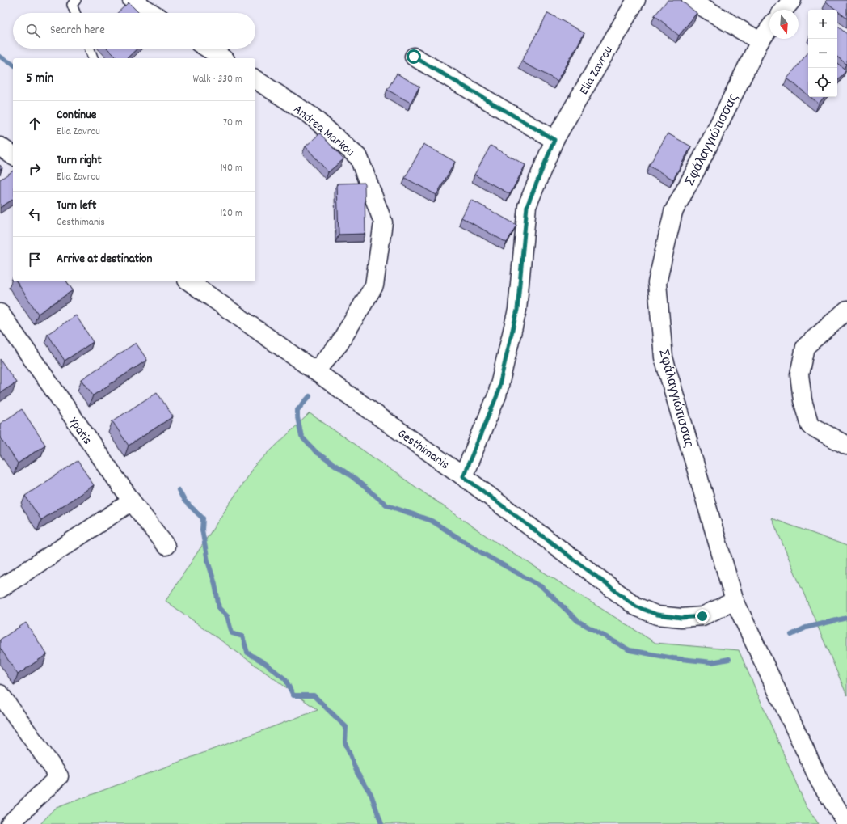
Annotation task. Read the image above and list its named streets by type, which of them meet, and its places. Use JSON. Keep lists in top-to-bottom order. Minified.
{"streets":{"street":["Elia Zavrou","Andrea Markou","Σφάλαγγιώτισσας","Ypatis","Gesthimanis"]},"crossings":[["Elia Zavrou","Gesthimanis"],["Andrea Markou","Gesthimanis"],["Σφάλαγγιώτισσας","Gesthimanis"]],"north":"bottom","page":{"map_buttons":["+","−"],"search":"Search here","heading":["5 min","Walk · 330 m"],"list":[["Continue","Elia Zavrou","70 m"],["Turn right","Elia Zavrou","140 m"],["Turn left","Gesthimanis","120 m"],"Arrive at destination"]}}
